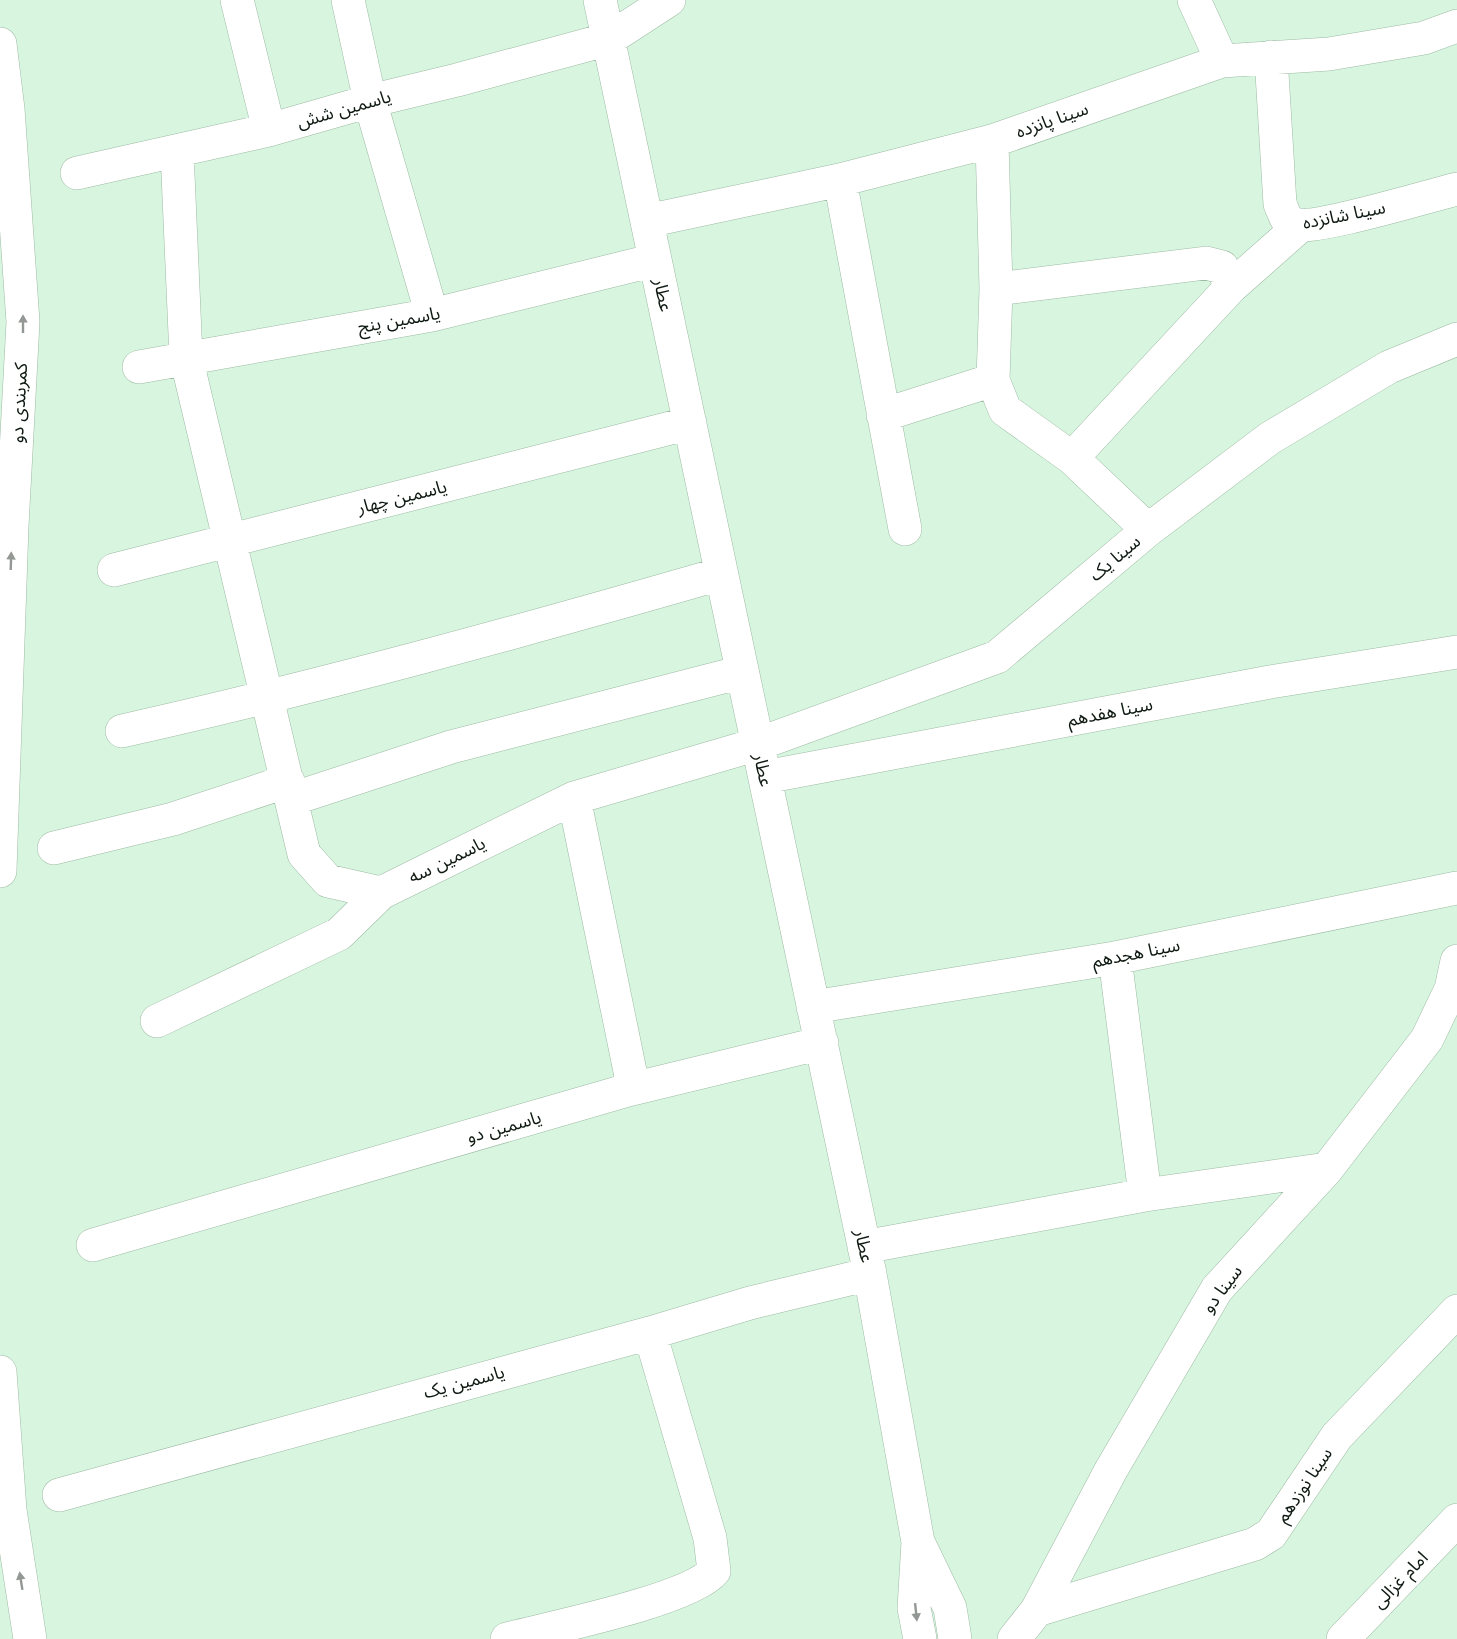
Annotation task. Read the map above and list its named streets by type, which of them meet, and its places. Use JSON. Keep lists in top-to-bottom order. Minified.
{"streets":{"street":["یاسمین شش","سینا پانزده","سینا شانزده","عطار","یاسمین پنج","کمربندی دو","یاسمین چهار","سینا یک","سینا هفدهم","یاسمین سه","سینا هجدهم","یاسمین دو","سینا دو","یاسمین یک","سینا نوزدهم","امام غزالی"]},"crossings":[["یاسمین شش","عطار"],["سینا پانزده","سینا شانزده"],["سینا پانزده","عطار"],["عطار","یاسمین پنج"],["عطار","یاسمین چهار"],["عطار","سینا یک"],["عطار","سینا هفدهم"],["عطار","یاسمین سه"],["عطار","سینا هجدهم"],["عطار","یاسمین دو"],["عطار","یاسمین یک"],["سینا یک","یاسمین سه"],["سینا دو","یاسمین یک"],["سینا دو","سینا نوزدهم"]]}
